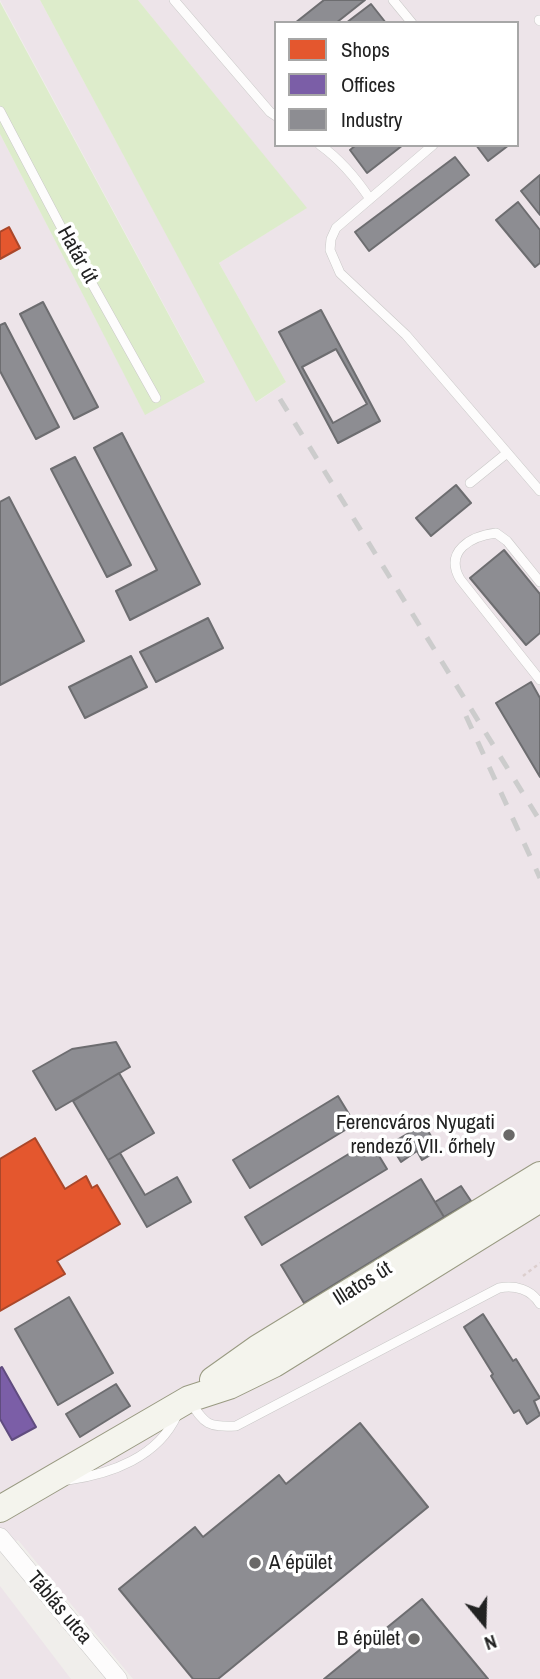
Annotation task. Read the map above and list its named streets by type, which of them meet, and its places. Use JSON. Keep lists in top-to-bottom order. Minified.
{"streets":{"street":["Illatos út","Táblás utca"],"lane":["Határ út"]},"places":["Ferencváros Nyugati rendező VII. őrhely","A épület","B épület"],"legend":["Shops","Offices","Industry"],"north":"bottom"}
